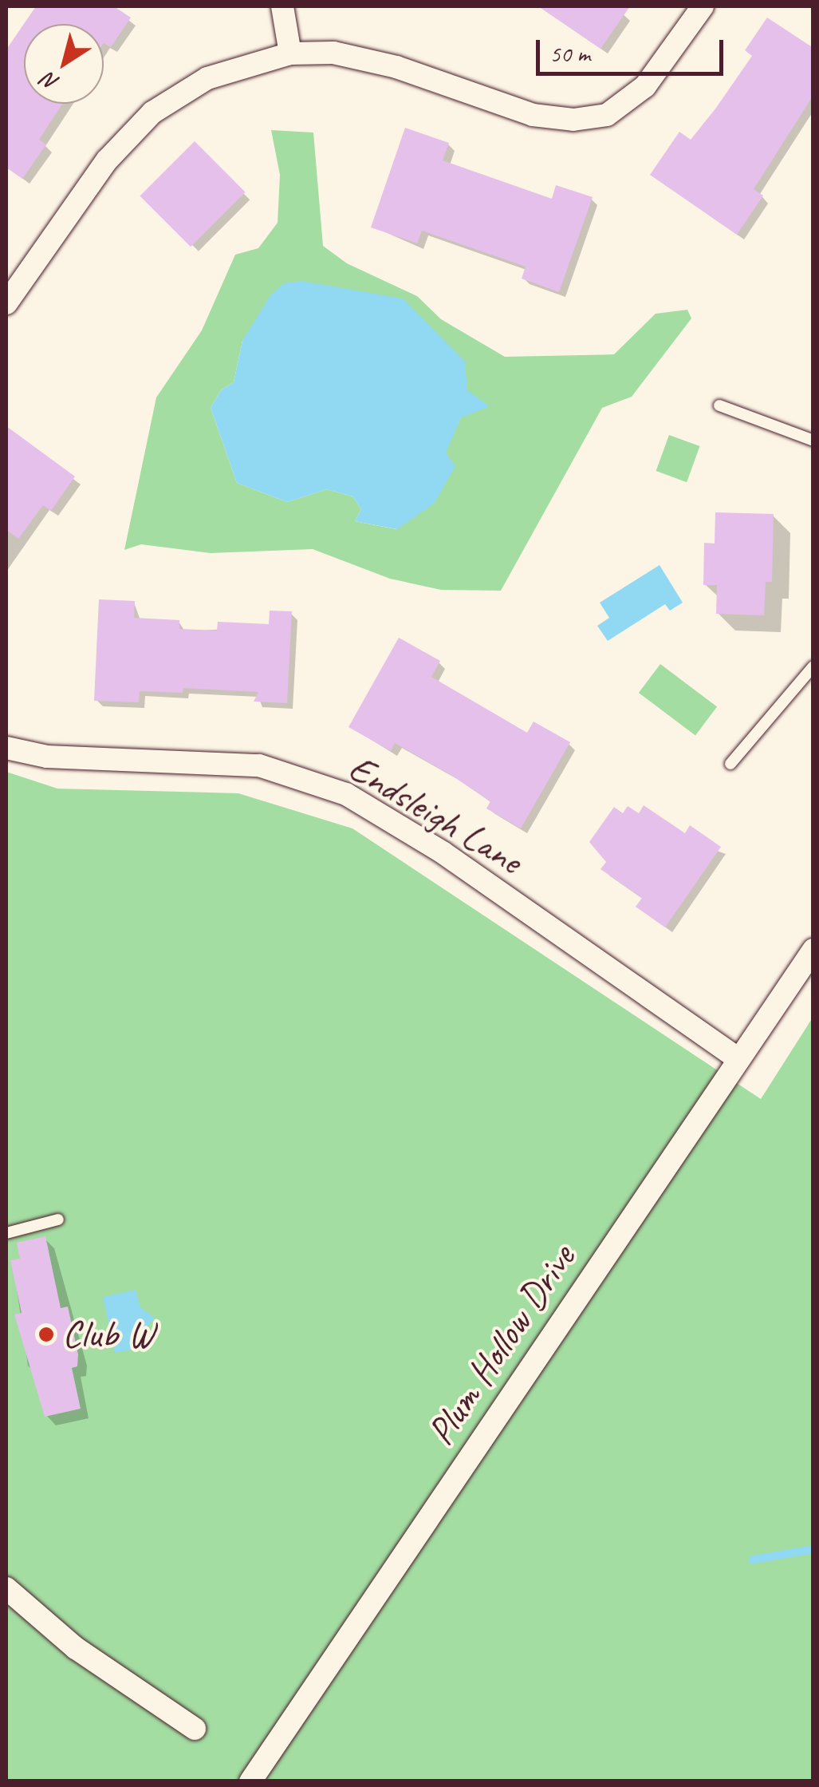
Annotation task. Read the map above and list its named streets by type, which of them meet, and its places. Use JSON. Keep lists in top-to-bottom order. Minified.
{"streets":{"street":["Endsleigh Lane","Plum Hollow Drive"]},"crossings":[["Endsleigh Lane","Plum Hollow Drive"]],"places":["Club W"],"scale_bar":"50 m","north":"bottom left"}
